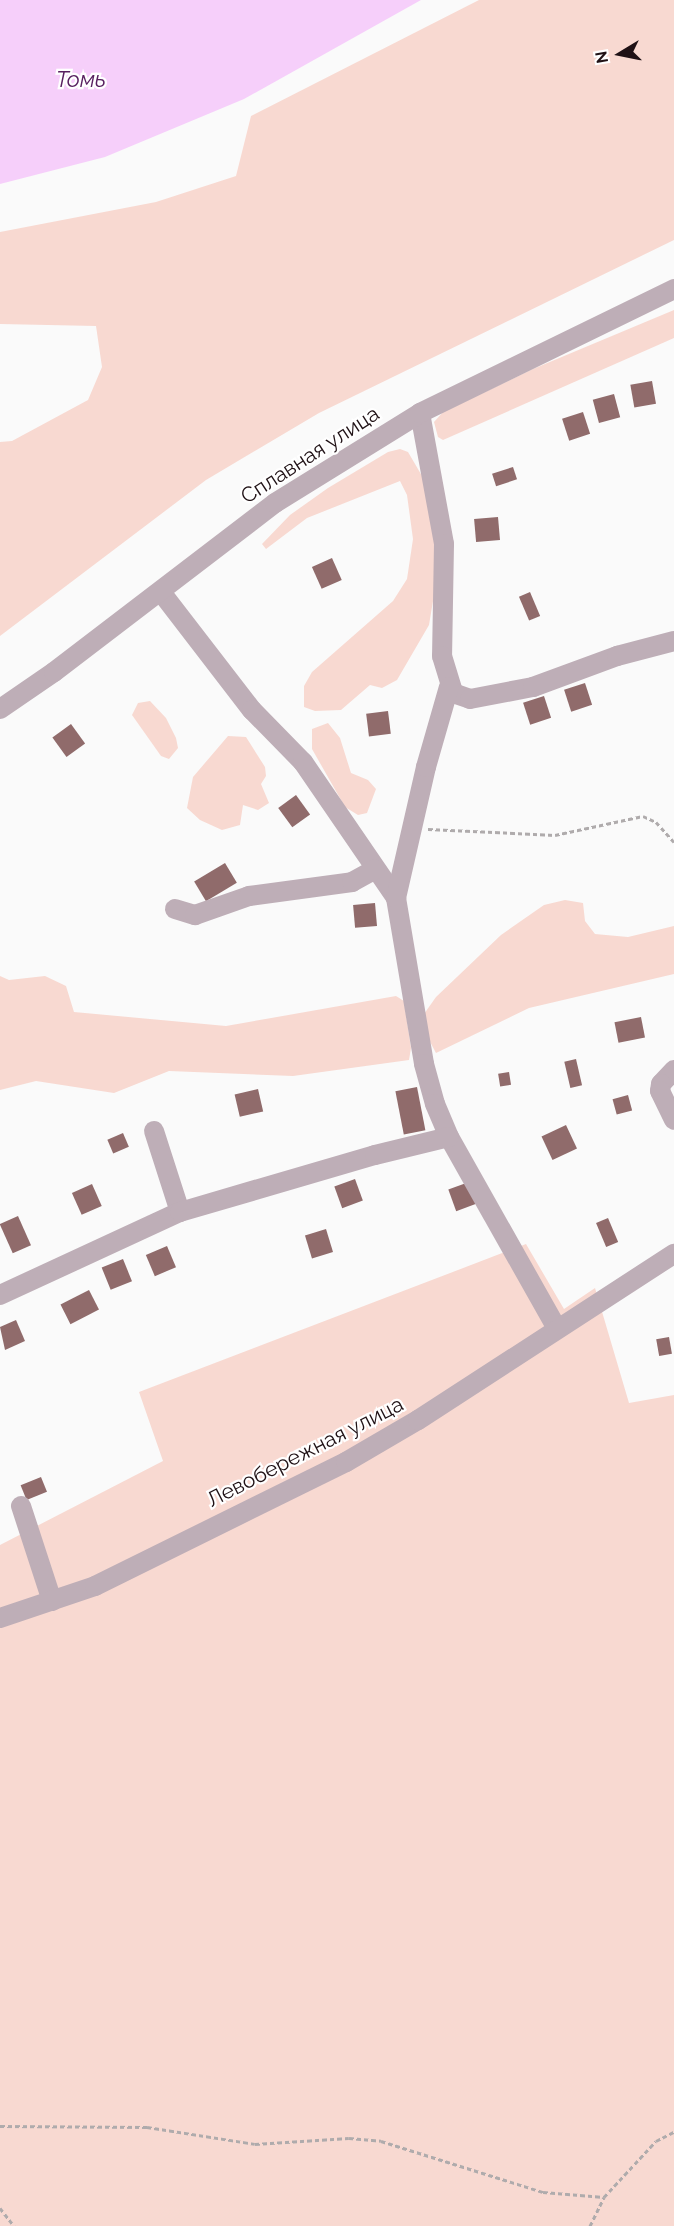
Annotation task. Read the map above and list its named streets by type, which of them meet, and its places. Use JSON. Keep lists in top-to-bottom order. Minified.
{"streets":{"street":["Сплавная улица","Левобережная улица"]},"water":["Томь"],"north":"left"}
